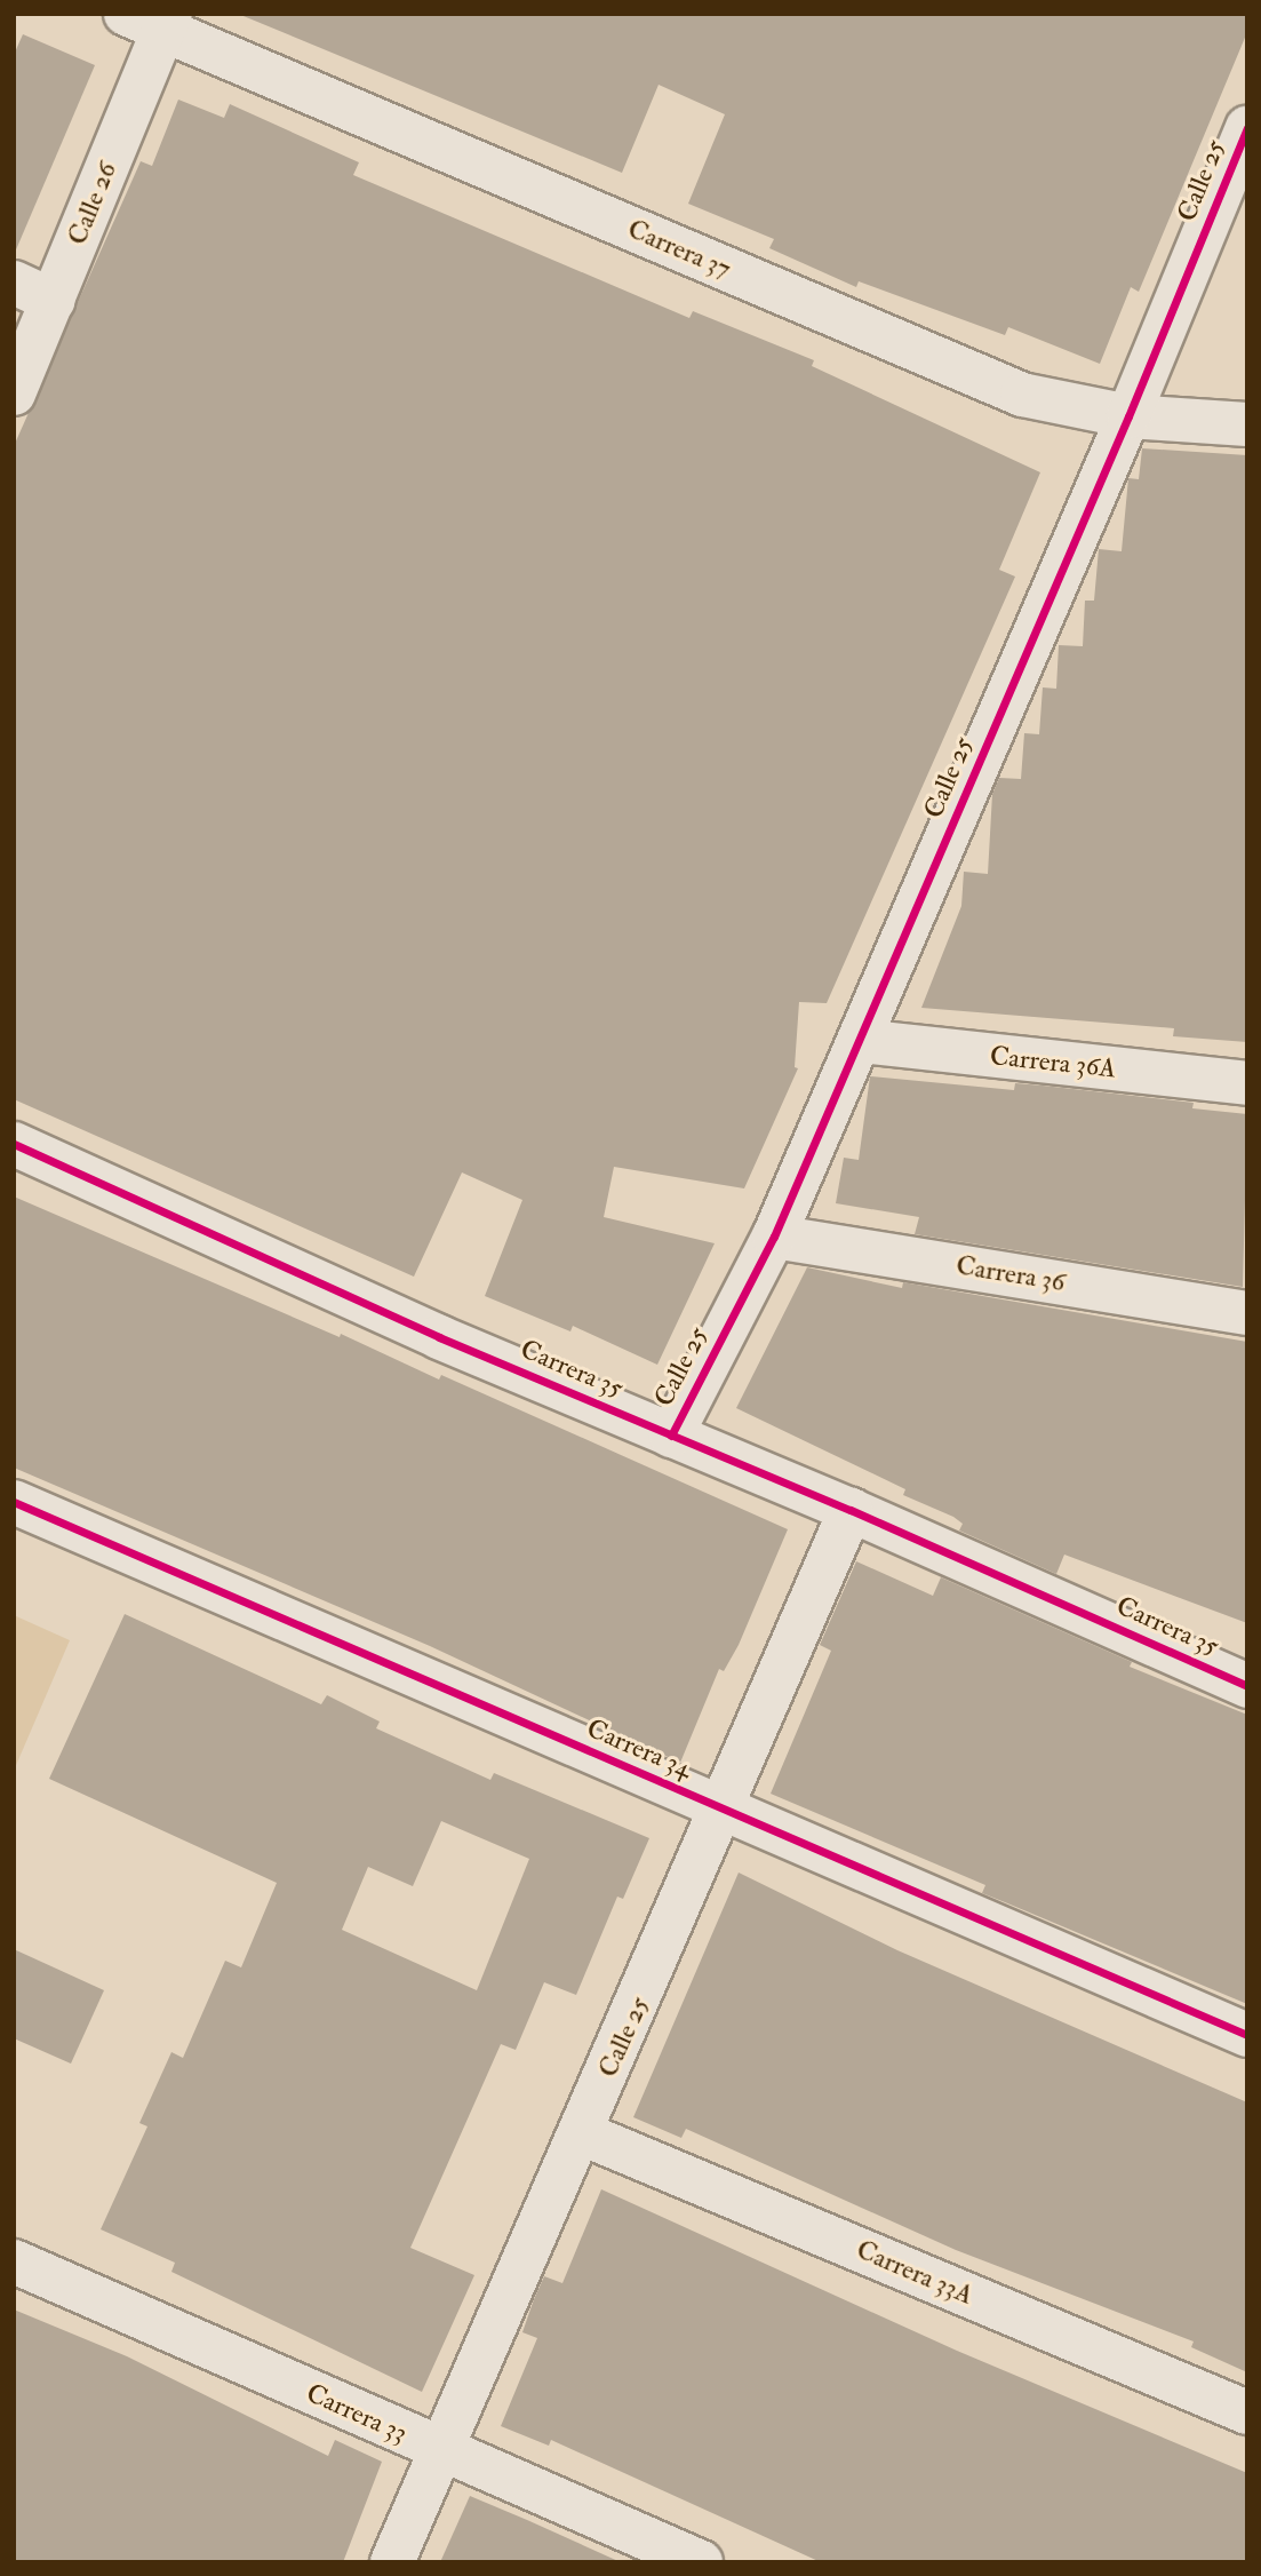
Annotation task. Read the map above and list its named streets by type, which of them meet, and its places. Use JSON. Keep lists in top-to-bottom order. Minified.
{"streets":{"street":["Calle 25","Calle 26","Carrera 37","Carrera 36A","Carrera 36","Carrera 35","Carrera 34","Carrera 33A","Carrera 33"]},"crossings":[["Calle 25","Carrera 37"],["Calle 25","Carrera 36A"],["Calle 25","Carrera 36"],["Calle 25","Carrera 35"],["Calle 25","Carrera 34"],["Calle 25","Carrera 33A"],["Calle 25","Carrera 33"],["Calle 26","Carrera 37"]]}
